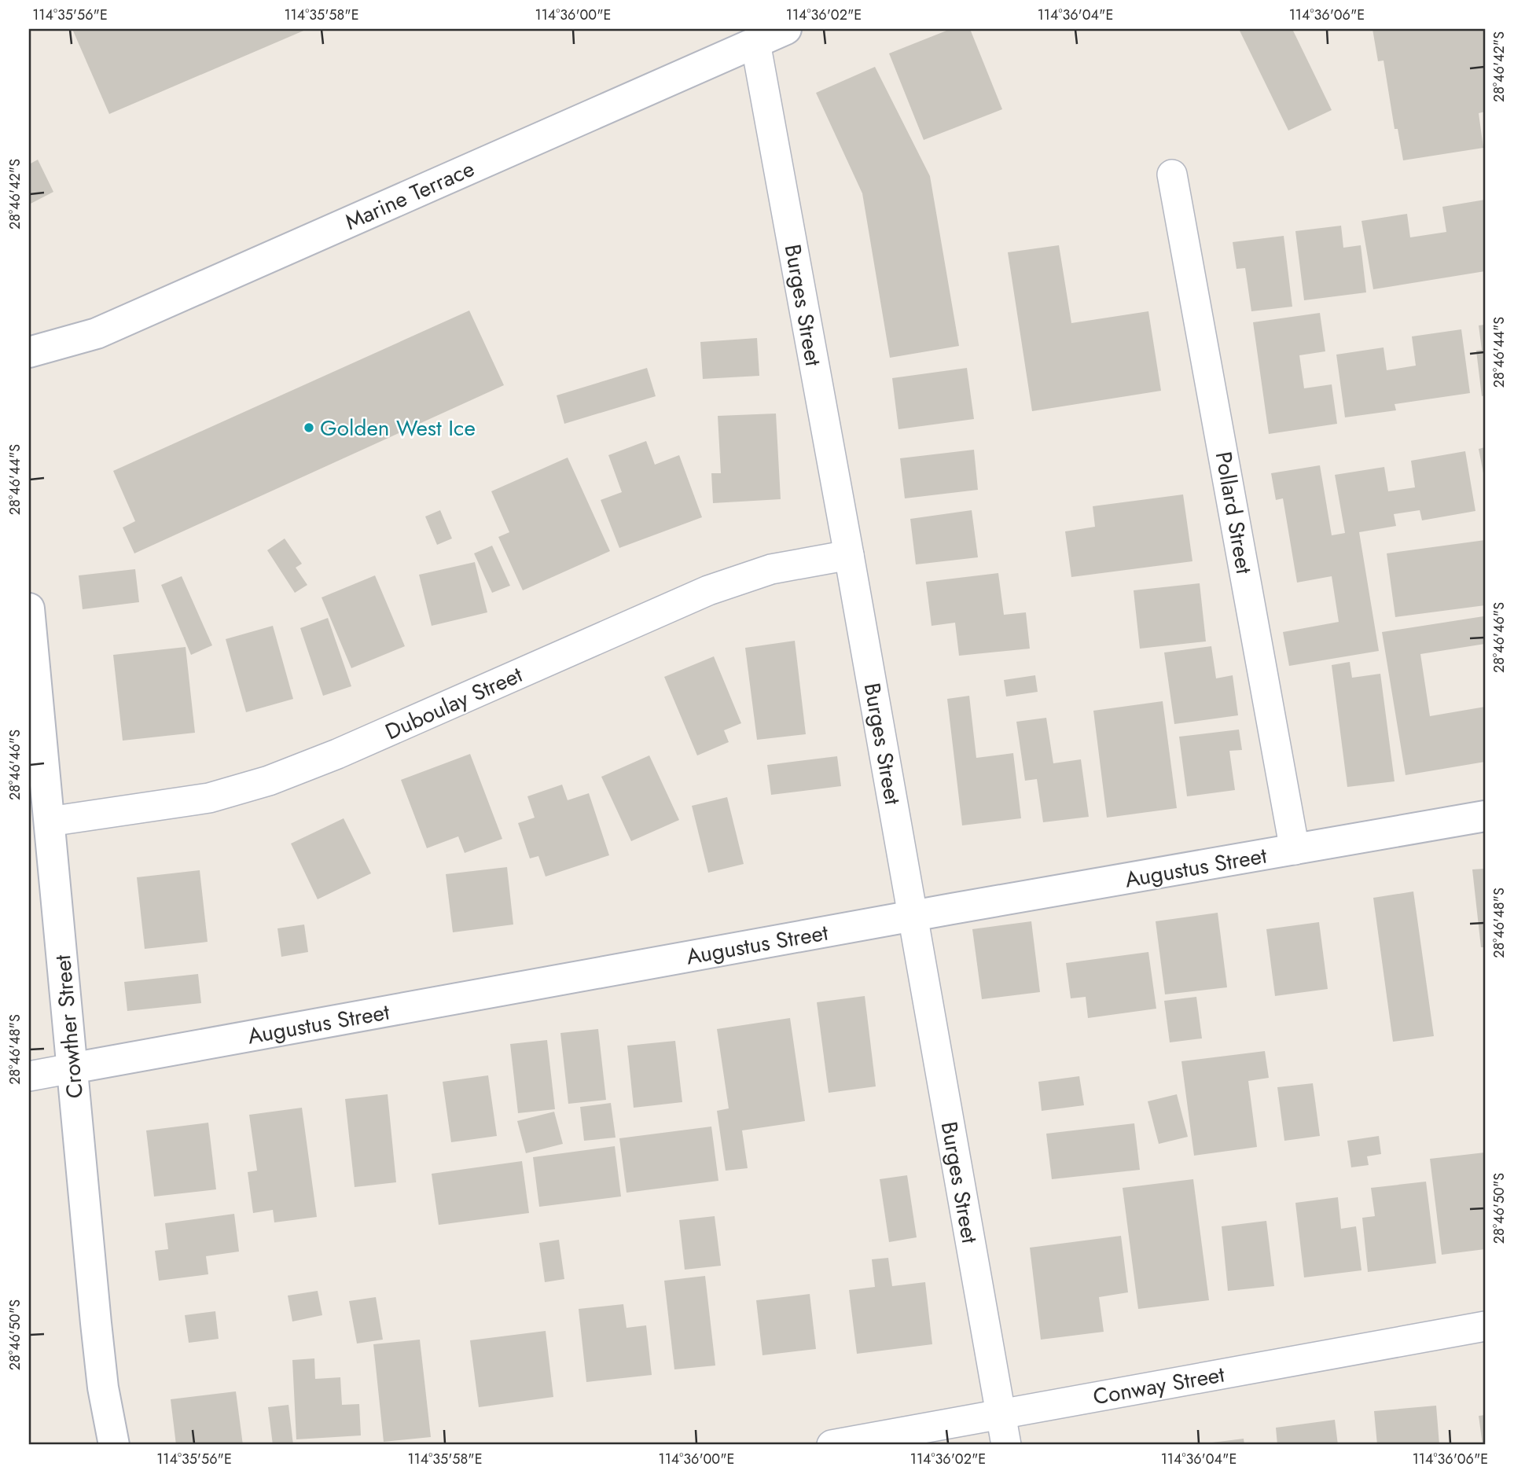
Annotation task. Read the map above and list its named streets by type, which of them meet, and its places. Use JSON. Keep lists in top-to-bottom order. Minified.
{"streets":{"street":["Marine Terrace","Burges Street","Pollard Street","Duboulay Street","Augustus Street","Crowther Street","Conway Street"]},"crossings":[["Marine Terrace","Burges Street"],["Burges Street","Duboulay Street"],["Burges Street","Augustus Street"],["Burges Street","Conway Street"],["Pollard Street","Augustus Street"],["Duboulay Street","Crowther Street"],["Augustus Street","Crowther Street"]],"places":["Golden West Ice"],"coordinates":["114°35'56\"E","114°35'58\"E","114°36'00\"E","114°36'02\"E","114°36'04\"E","114°36'06\"E","28°46'42\"S","28°46'44\"S","28°46'46\"S","28°46'48\"S","28°46'50\"S"]}
